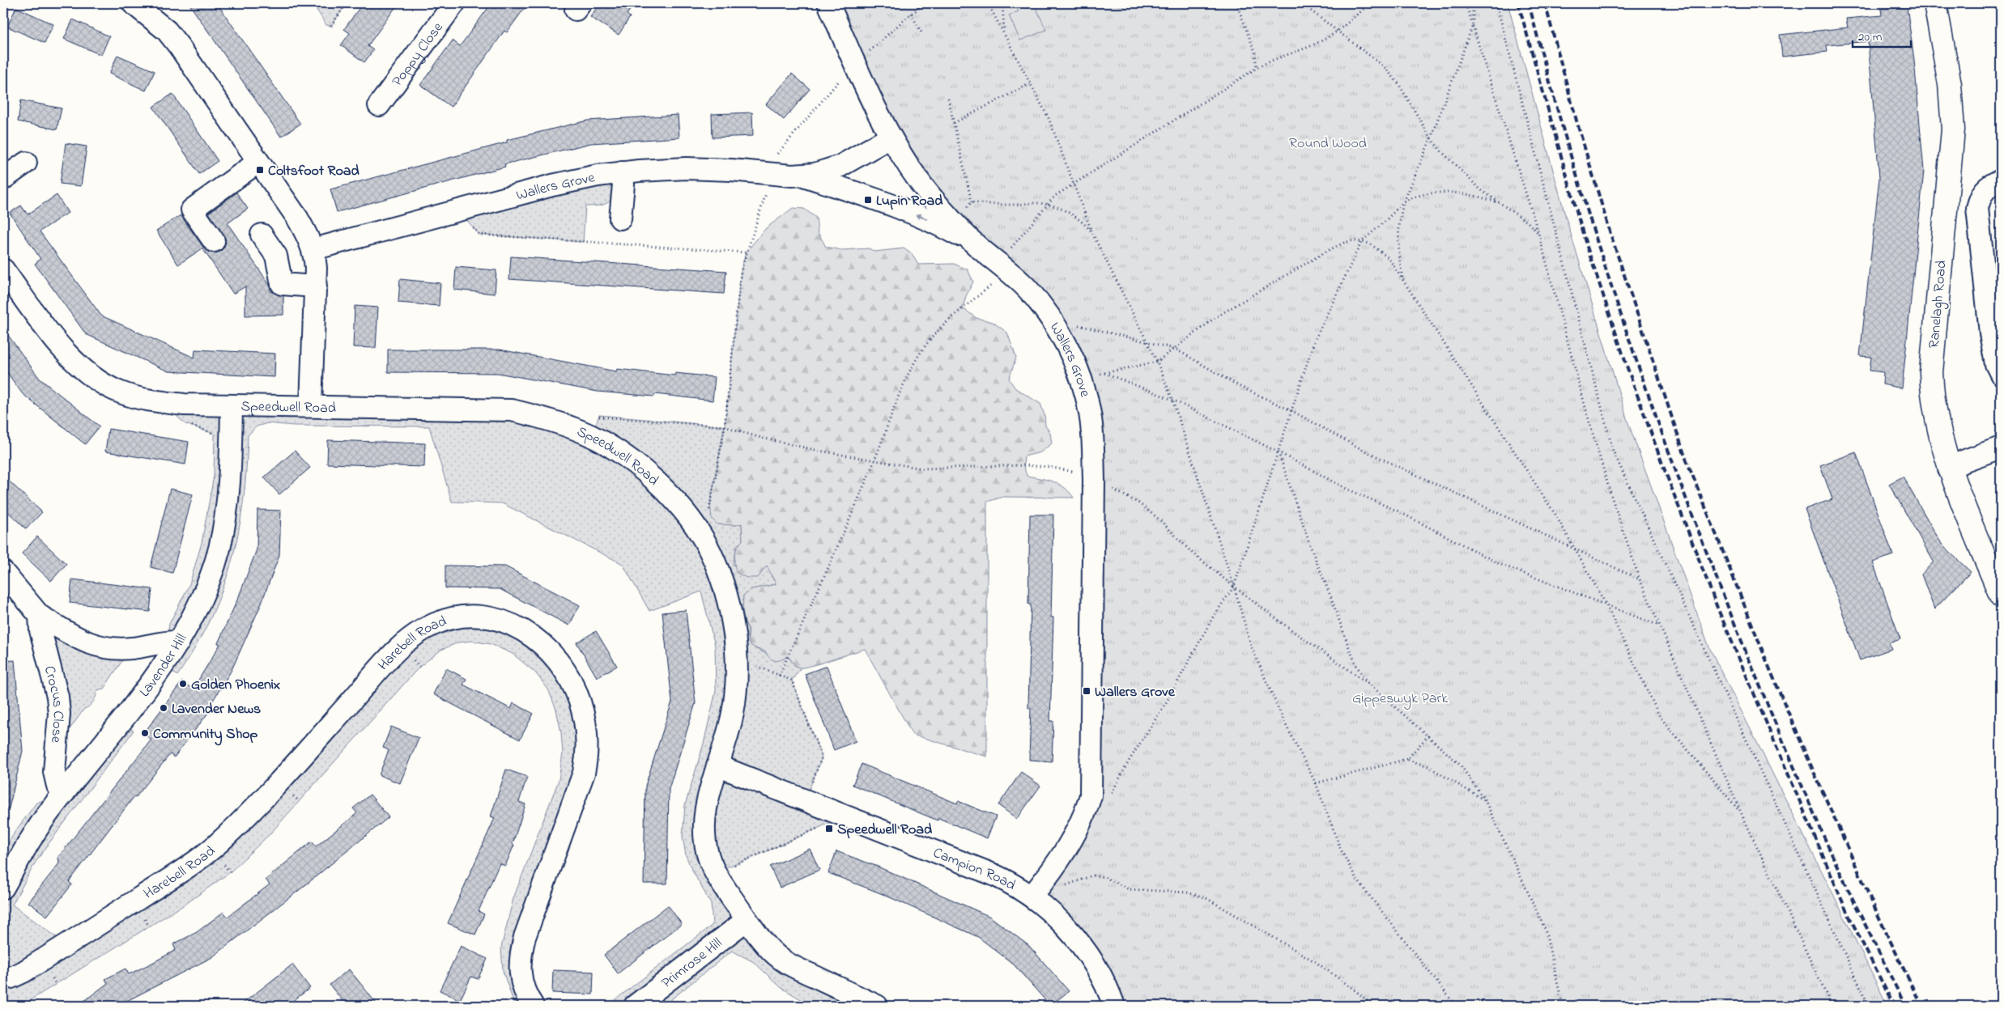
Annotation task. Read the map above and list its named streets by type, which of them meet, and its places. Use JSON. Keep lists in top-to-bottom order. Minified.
{"streets":{"main road":["Ranelagh Road"],"street":["Poppy Close","Wallers Grove","Speedwell Road","Harebell Road","Lavender Hill","Crocus Close","Campion Road","Primrose Hill"]},"crossings":[["Wallers Grove","Campion Road"],["Speedwell Road","Lavender Hill"],["Speedwell Road","Campion Road"],["Speedwell Road","Primrose Hill"],["Lavender Hill","Crocus Close"]],"parks":["Round Wood","Gippeswyk Park"],"places":{"transit":["Coltsfoot Road","Lupin Road","Wallers Grove","Speedwell Road"],"other":["Golden Phoenix","Lavender News","Community Shop"]},"scale_bar":"20 m"}
